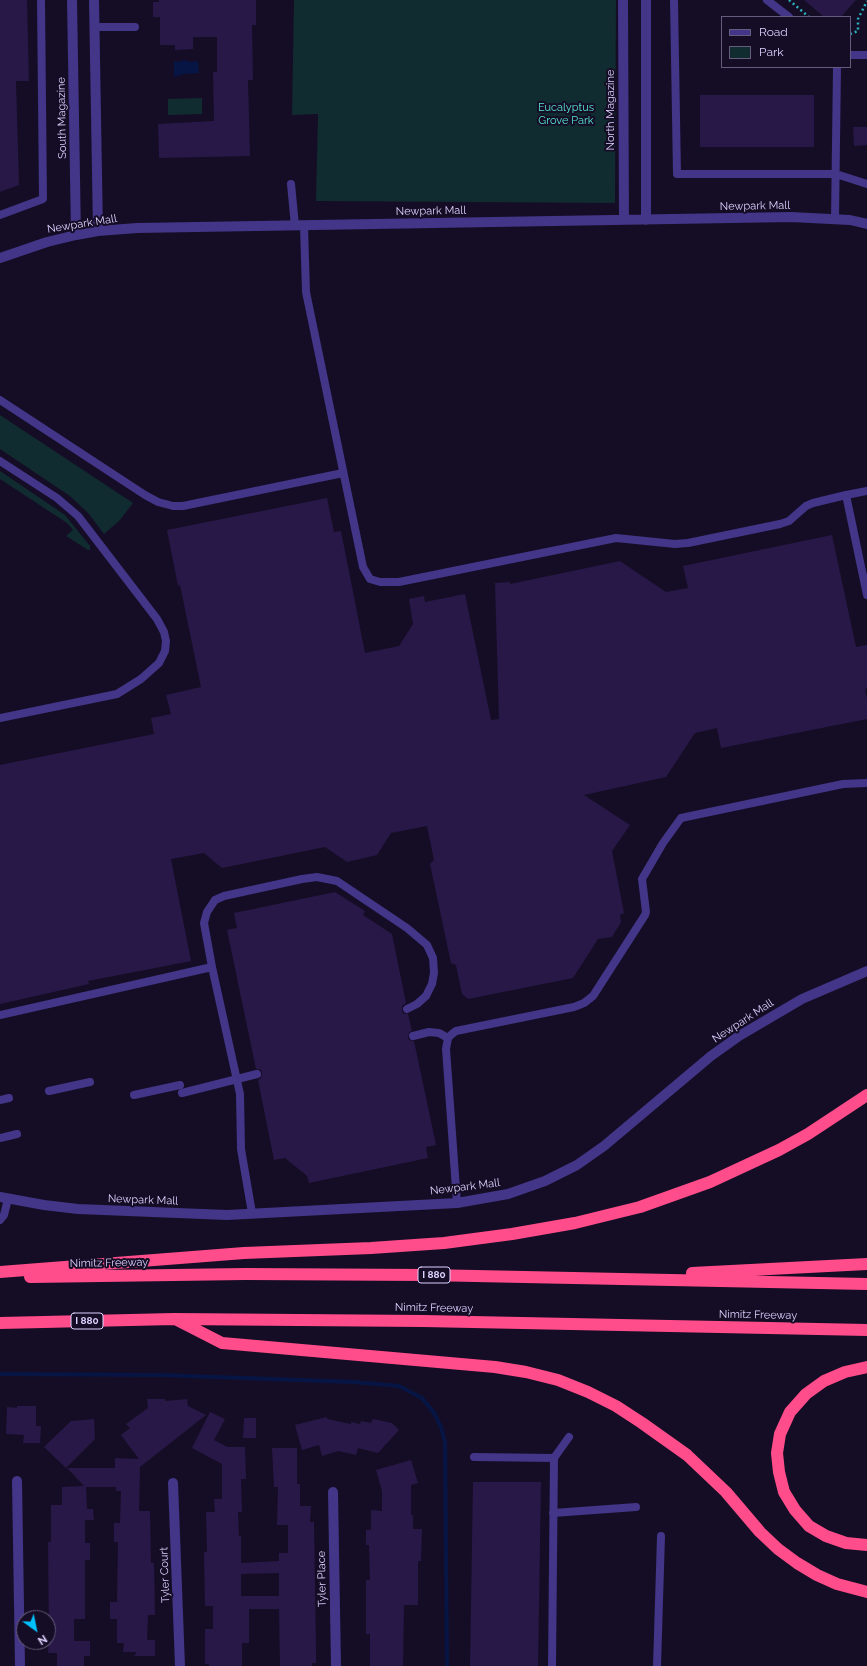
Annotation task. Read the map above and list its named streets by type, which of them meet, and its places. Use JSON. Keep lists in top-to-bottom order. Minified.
{"streets":{"highway":["Nimitz Freeway","I 880"],"street":["North Magazine","South Magazine","Newpark Mall","Tyler Court","Tyler Place"]},"crossings":[["North Magazine","Newpark Mall"],["South Magazine","Newpark Mall"]],"parks":["Eucalyptus Grove Park"],"legend":["Road","Park"],"north":"bottom right"}
